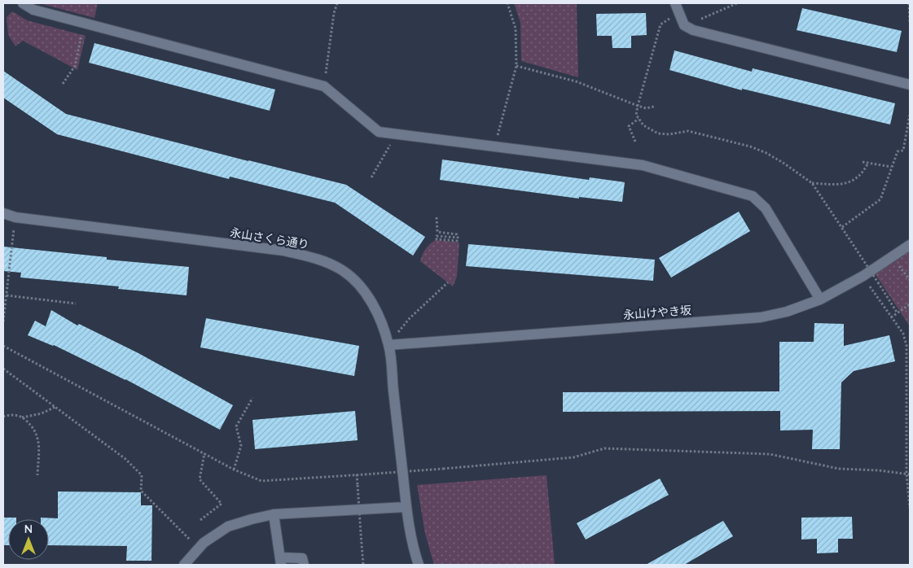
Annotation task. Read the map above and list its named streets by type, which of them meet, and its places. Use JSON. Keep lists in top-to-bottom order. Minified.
{"streets":{"street":["永山さくら通り","永山けやき坂"]},"crossings":[["永山さくら通り","永山けやき坂"]],"north":"top"}
